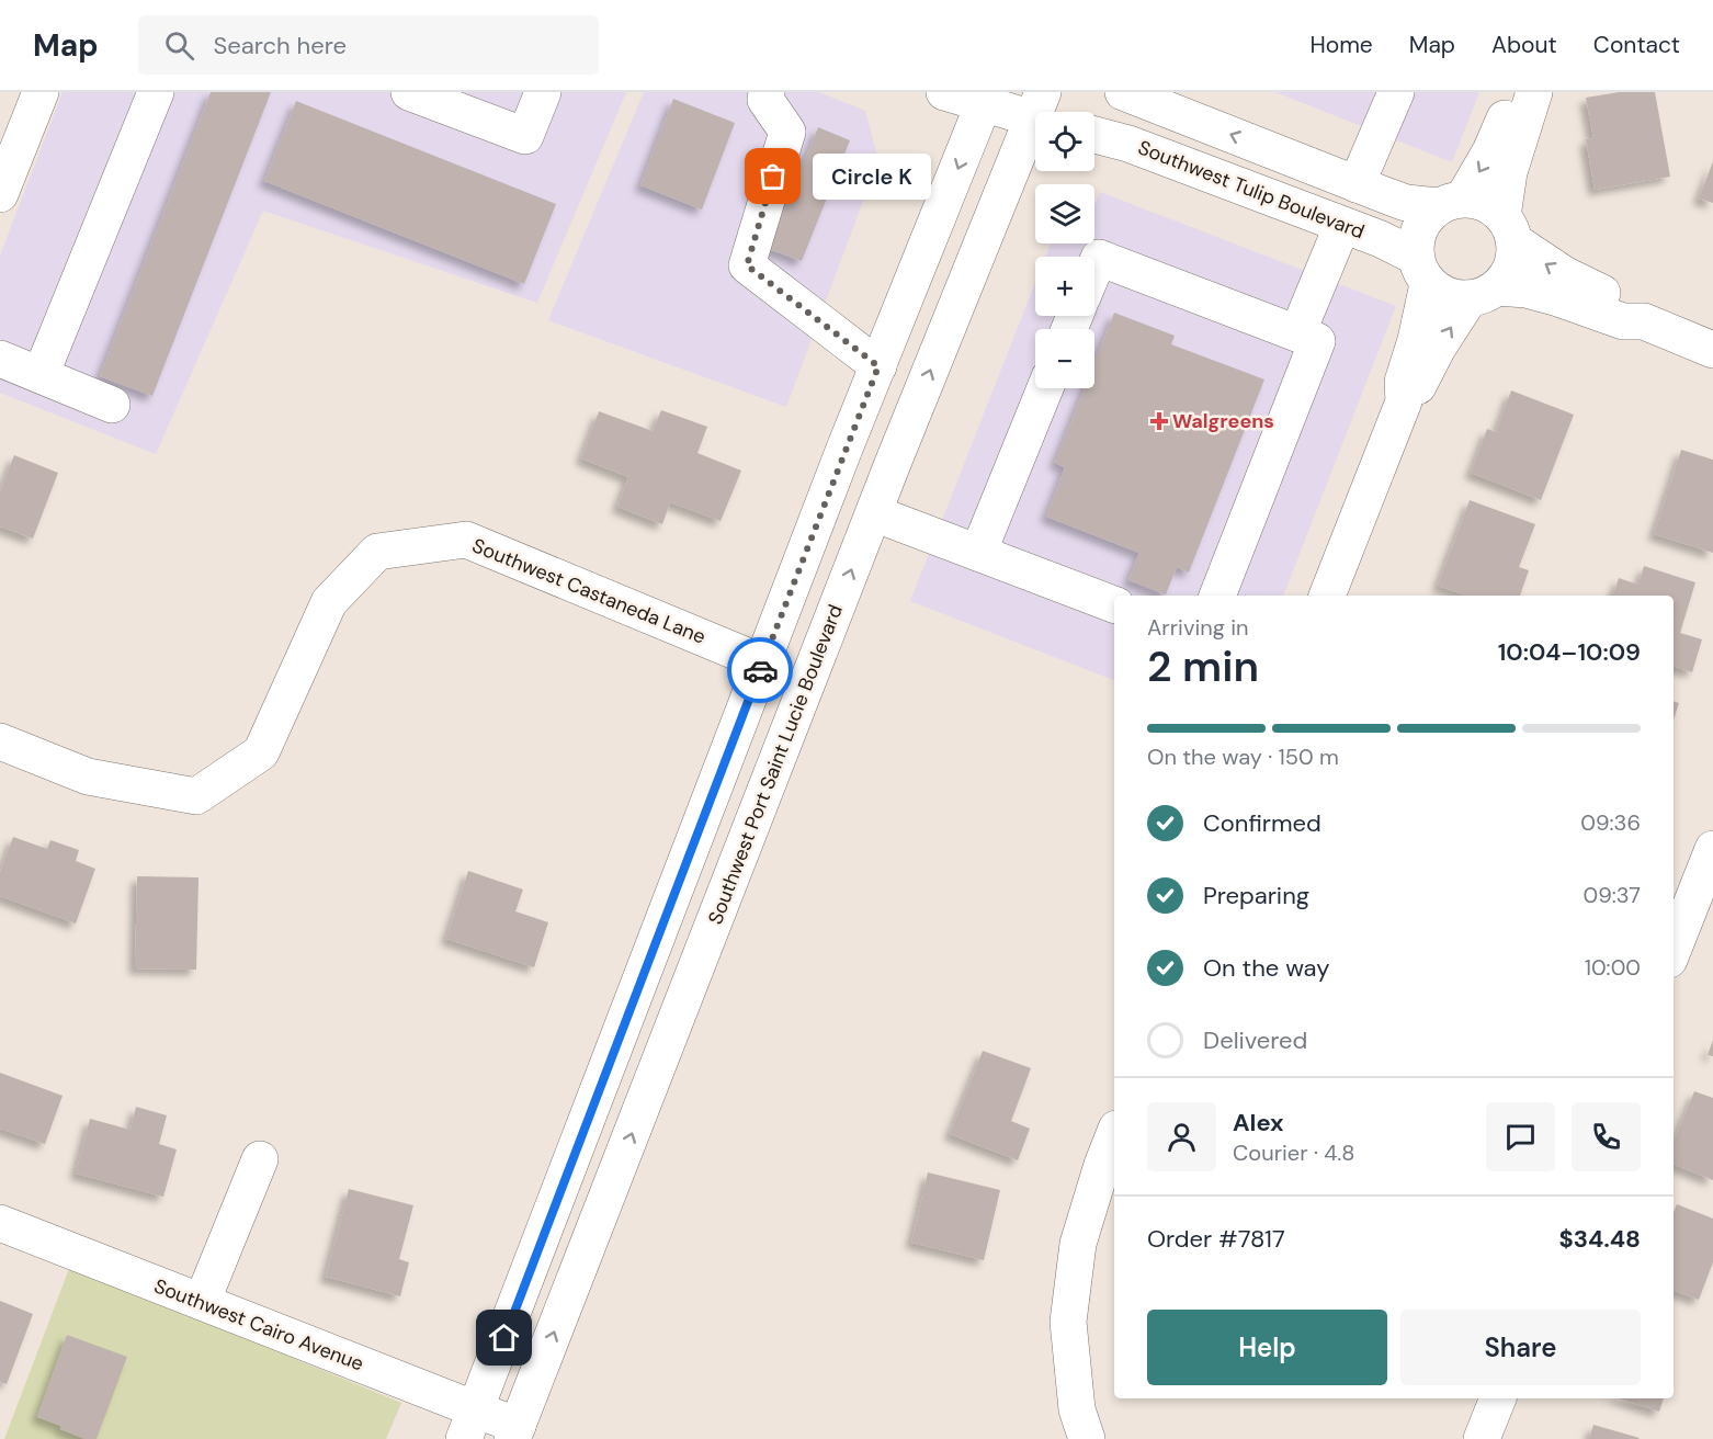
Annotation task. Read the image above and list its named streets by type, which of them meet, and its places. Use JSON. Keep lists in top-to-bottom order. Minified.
{"streets":{"street":["Southwest Tulip Boulevard","Southwest Castaneda Lane","Southwest Port Saint Lucie Boulevard","Southwest Cairo Avenue"]},"crossings":[["Southwest Port Saint Lucie Boulevard","Southwest Cairo Avenue"]],"places":{"other":["Circle K"],"health":["Walgreens"]},"page":{"header":"Map","search":"Search here","nav":["Home","Map","About","Contact"],"map_buttons":["+","−"],"bubble":"Circle K","heading":["2 min","Arriving in","10:04–10:09"],"panel":["Alex","Courier · 4.8","Order #7817","$34.48"],"bar":"On the way · 150 m","list":[["Confirmed","09:36"],["Preparing","09:37"],["On the way","10:00"],"Delivered"],"buttons":["Help","Share"]}}
